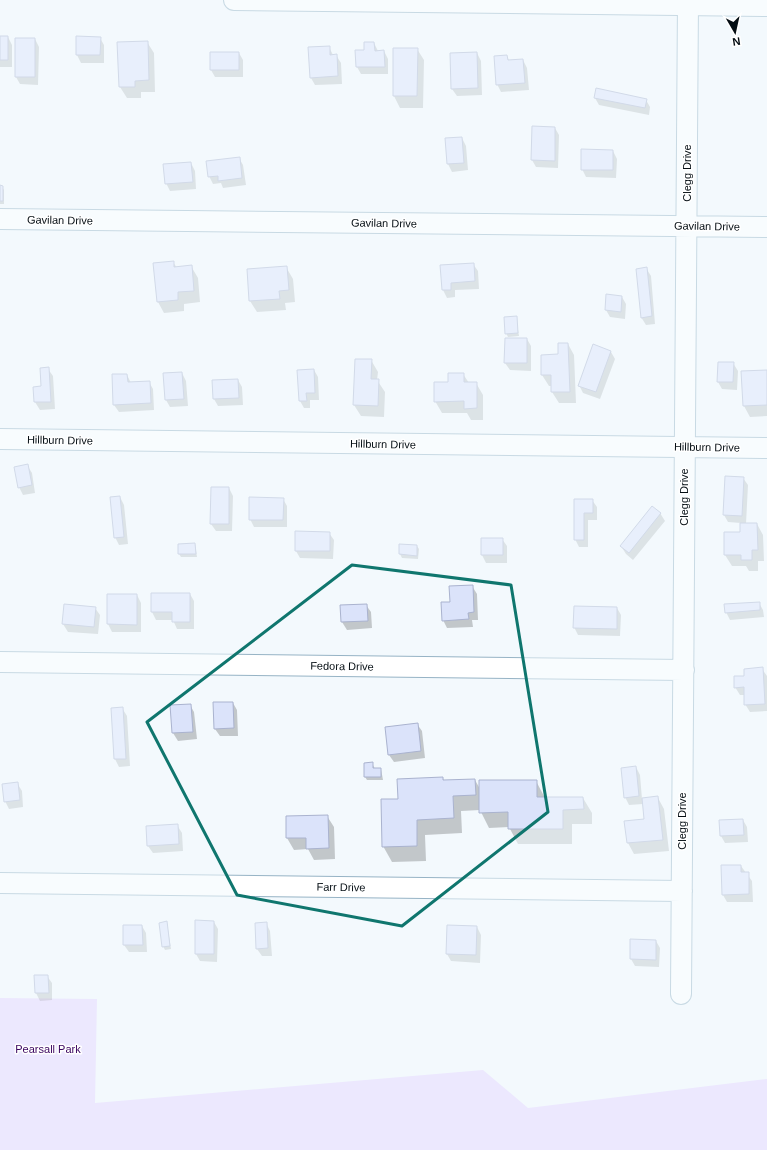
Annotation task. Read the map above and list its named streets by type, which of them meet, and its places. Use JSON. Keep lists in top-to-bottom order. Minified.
{"streets":{"street":["Clegg Drive","Gavilan Drive","Hillburn Drive","Fedora Drive","Farr Drive"]},"crossings":[["Clegg Drive","Gavilan Drive"],["Clegg Drive","Hillburn Drive"],["Clegg Drive","Fedora Drive"],["Clegg Drive","Farr Drive"]],"parks":["Pearsall Park"],"north":"bottom"}
